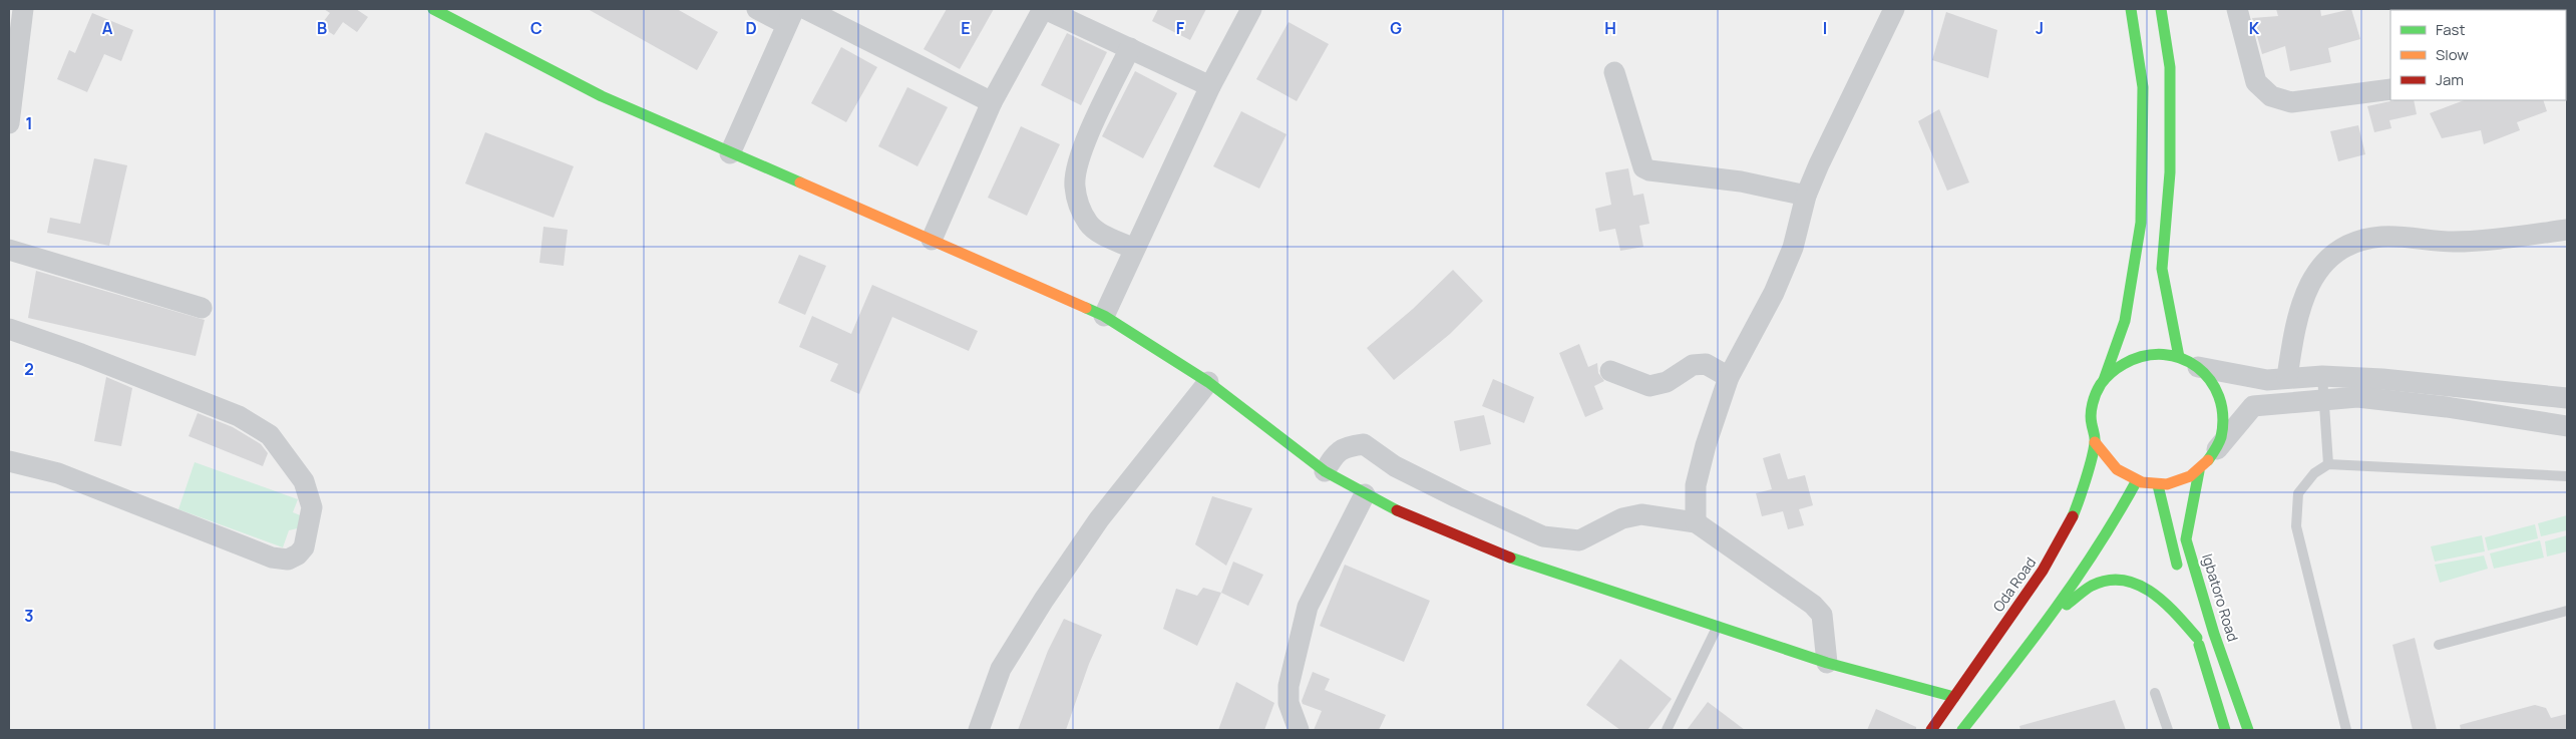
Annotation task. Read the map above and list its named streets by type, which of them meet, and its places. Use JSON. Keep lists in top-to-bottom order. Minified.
{"streets":{"street":["Oda Road","Igbatoro Road"]},"crossings":[["Oda Road","Igbatoro Road"]],"legend":["Fast","Slow","Jam"],"grid":{"columns":["A","B","C","D","E","F","G","H","I","J","K"],"rows":["1","2","3"]}}
